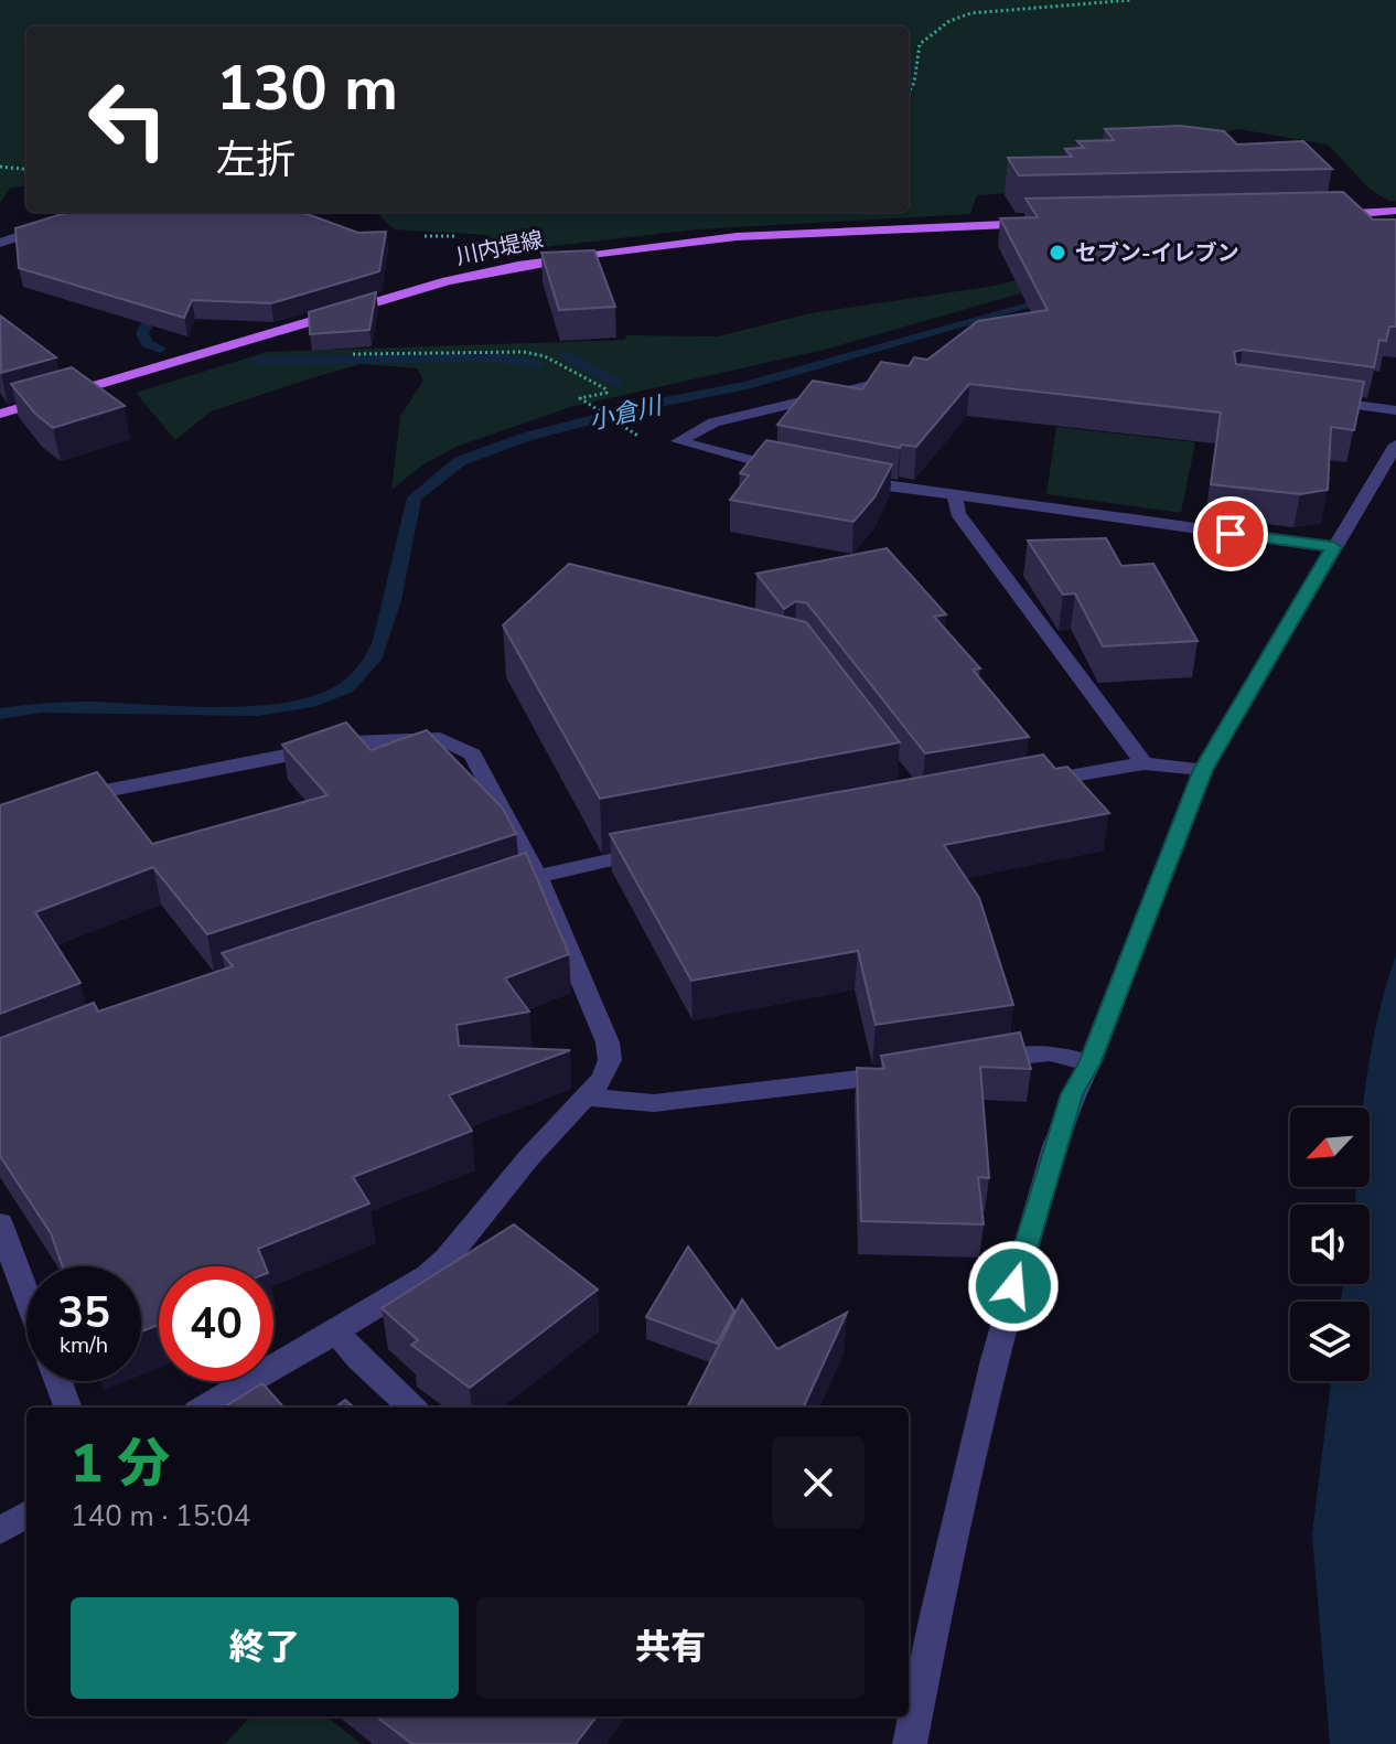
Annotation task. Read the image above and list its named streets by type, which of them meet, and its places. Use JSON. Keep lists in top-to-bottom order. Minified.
{"streets":{"main road":["川内堤線"]},"water":["小倉川"],"places":["セブン-イレブン"],"north":"bottom left","page":{"turn":["130 m","左折"],"speed":"35 km/h","limit":"40","heading":["1 分","140 m · 15:04"],"buttons":["終了","共有"]}}
